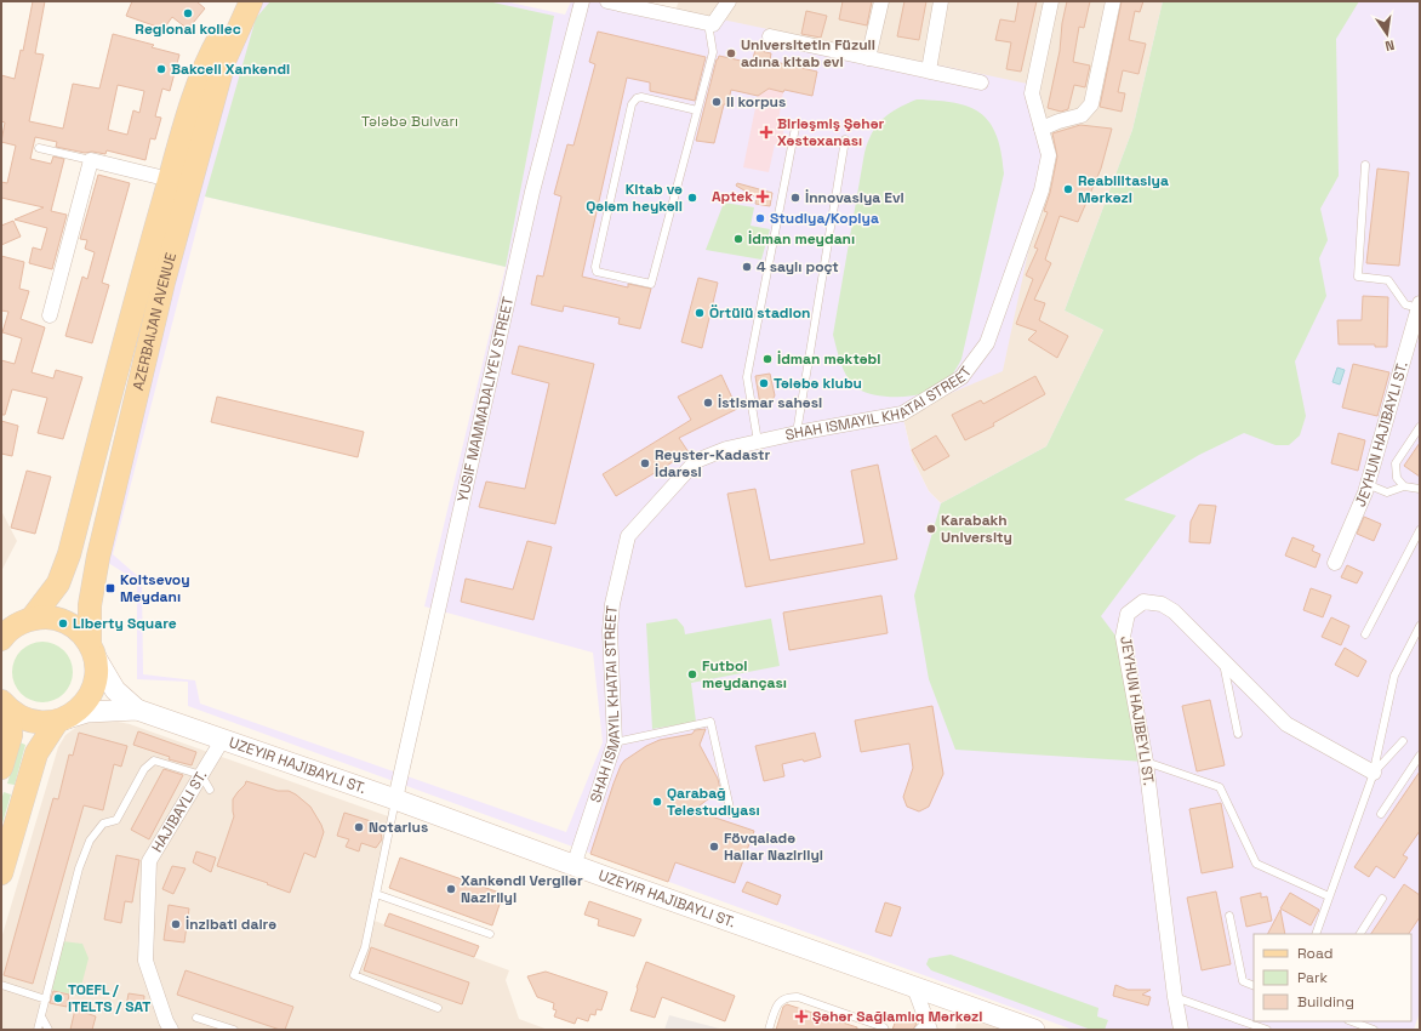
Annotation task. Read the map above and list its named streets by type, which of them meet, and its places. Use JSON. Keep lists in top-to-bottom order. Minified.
{"streets":{"main road":["AZERBAIJAN AVENUE","UZEYIR HAJIBAYLI ST."],"street":["YUSIF MAMMADALIYEV STREET","SHAH ISMAYIL KHATAI STREET","JEYHUN HAJIBAYLI ST.","JEYHUN HAJIBEYLI ST.","HAJIBAYLI ST."]},"crossings":[["YUSIF MAMMADALIYEV STREET","UZEYIR HAJIBAYLI ST."],["SHAH ISMAYIL KHATAI STREET","UZEYIR HAJIBAYLI ST."],["UZEYIR HAJIBAYLI ST.","HAJIBAYLI ST."]],"parks":["Tələbə Bulvarı"],"places":{"other":["Regional kollec","Universitetin Füzuli adına kitab evi","Bakcell Xankəndi","II korpus","Reabilitasiya Mərkəzi","Kitab və Qələm heykəli","İnnovasiya Evi","Studiya/Kopiya","İdman meydanı","4 saylı poçt","Örtülü stadion","İdman məktəbi","Tələbə klubu","İstismar sahəsi","Reyster-Kadastr İdarəsi","Karabakh University","Liberty Square","Futbol meydançası","Qarabağ Telestudiyası","Notarius","Fövqaladə Hallar Nazirliyi","Xankəndi Vergilər Nazirliyi","İnzibati dairə","TOEFL / ITELTS / SAT"],"health":["Birləşmiş Şəhər Xəstəxanası","Aptek","Şəhər Sağlamlıq Mərkəzi"],"transit":["Koltsevoy Meydanı"]},"legend":["Road","Park","Building"],"north":"bottom"}
